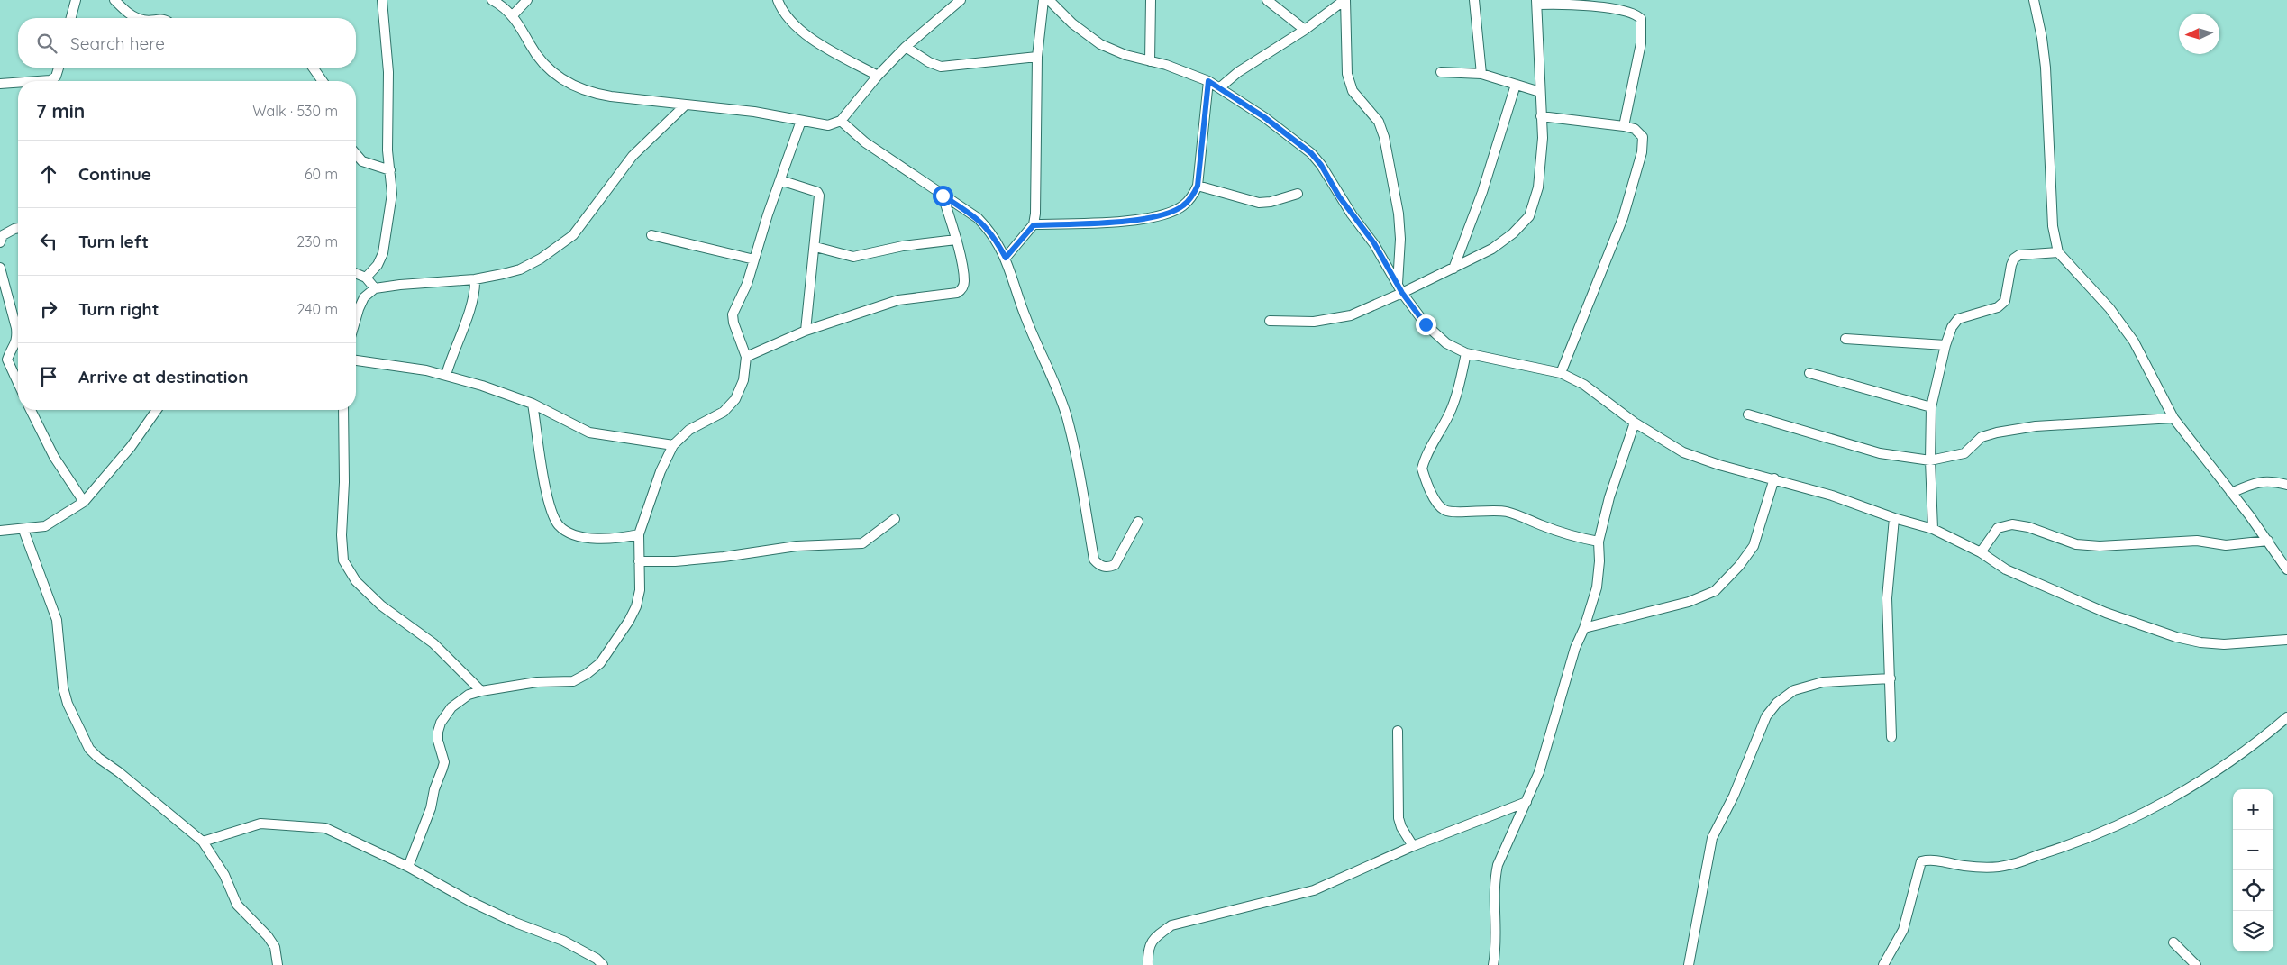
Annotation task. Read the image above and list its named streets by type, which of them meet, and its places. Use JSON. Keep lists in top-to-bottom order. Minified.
{"north":"left","page":{"search":"Search here","heading":["7 min","Walk · 530 m"],"list":[["Continue","60 m"],["Turn left","230 m"],["Turn right","240 m"],"Arrive at destination"],"map_buttons":["+","−"]}}
